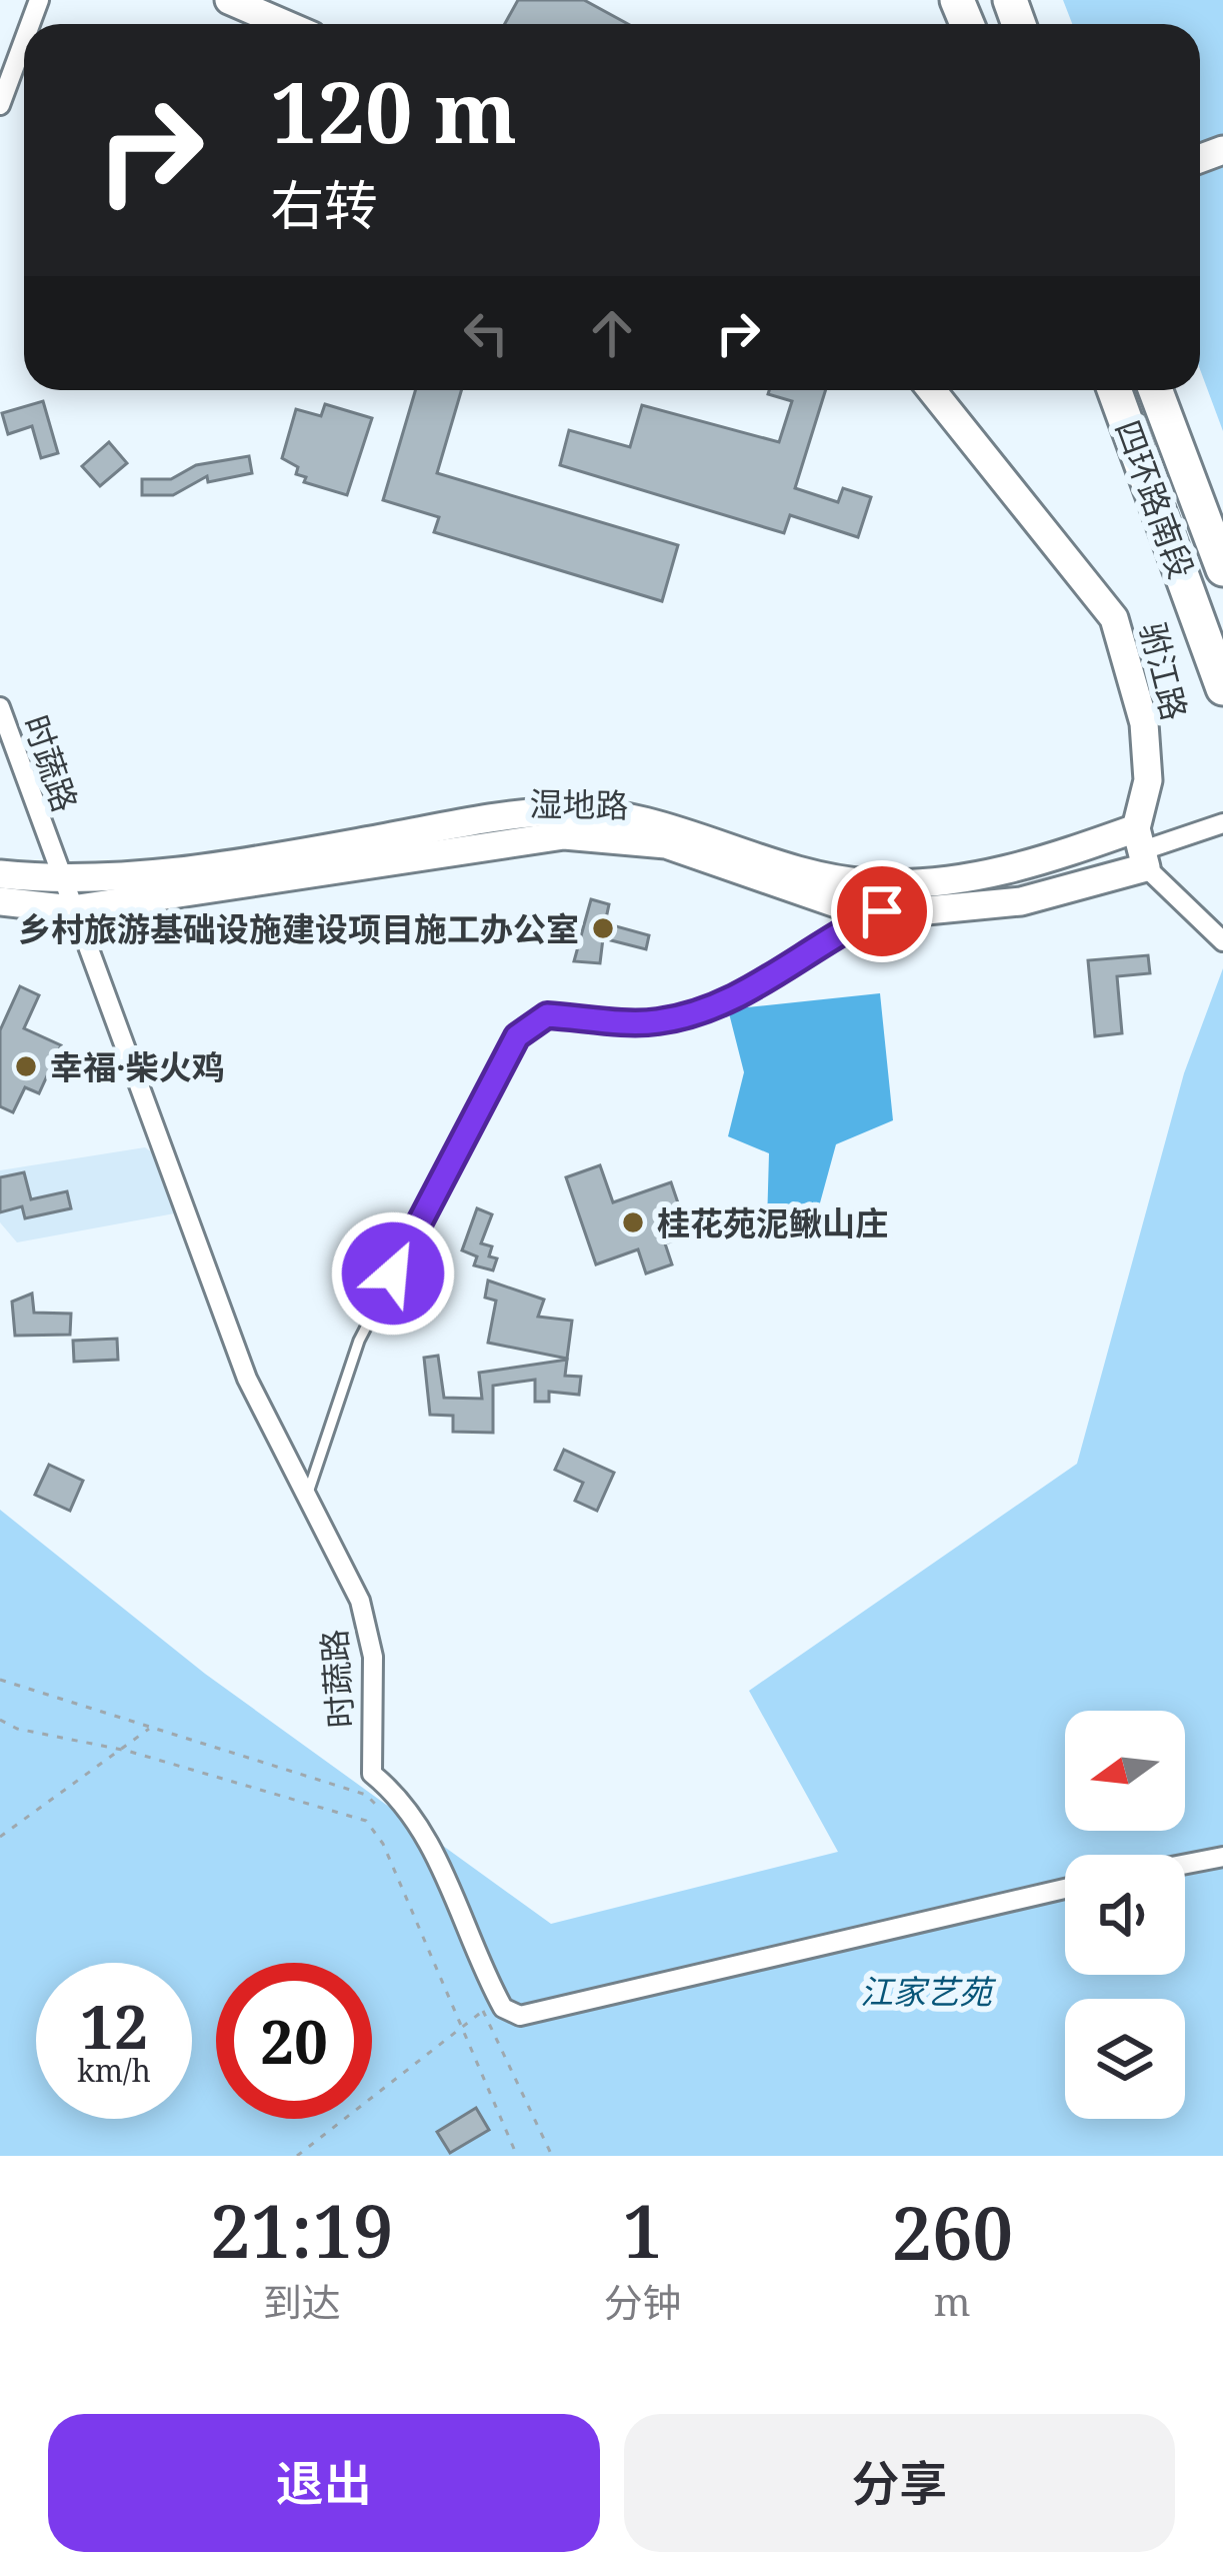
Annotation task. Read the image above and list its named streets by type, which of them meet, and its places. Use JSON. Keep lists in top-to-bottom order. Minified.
{"streets":{"highway":["四环路南段"],"street":["驸江路","时蔬路","湿地路"]},"crossings":[["驸江路","湿地路"],["时蔬路","湿地路"]],"parks":["江家艺苑"],"places":["乡村旅游基础设施建设项目施工办公室","幸福·柴火鸡","桂花苑泥鳅山庄"],"north":"left","page":{"turn":["120 m","右转"],"speed":"12 km/h","limit":"20","eta":["21:19","到达","1","分钟","260","m"],"buttons":["退出","分享"]}}
